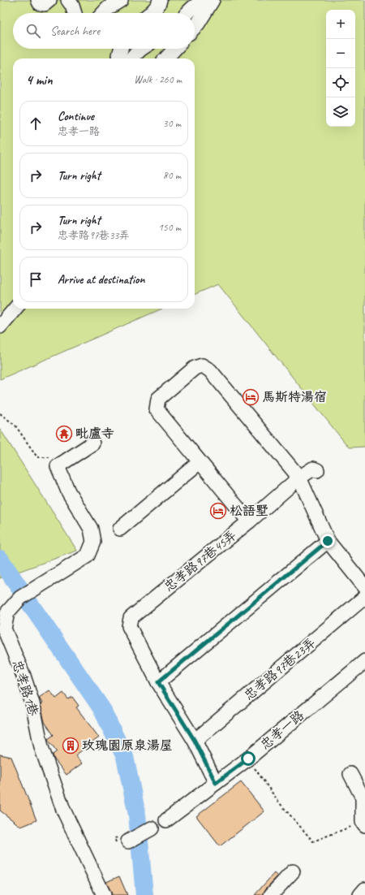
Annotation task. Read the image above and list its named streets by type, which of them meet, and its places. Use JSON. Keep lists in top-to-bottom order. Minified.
{"streets":{"street":["忠孝路97巷45弄","忠孝路97巷23弄","忠孝路1巷","忠孝一路"]},"places":{"hotel":["馬斯特湯宿","松語墅"],"temple":["毗盧寺"],"building":["玫瑰園原泉湯屋"]},"page":{"map_buttons":["+","−"],"search":"Search here","heading":["4 min","Walk · 260 m"],"list":[["Continue","忠孝一路","30 m"],["Turn right","80 m"],["Turn right","忠孝路97巷33弄","150 m"],"Arrive at destination"]}}
